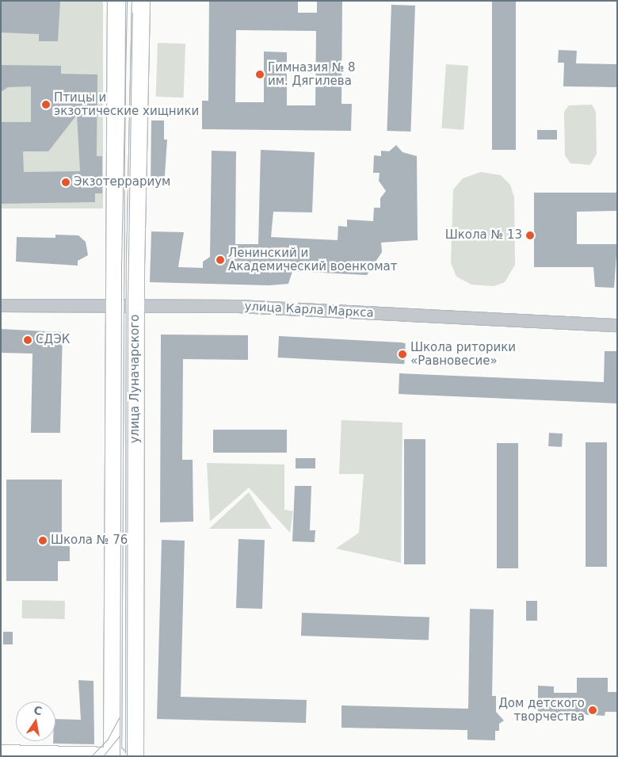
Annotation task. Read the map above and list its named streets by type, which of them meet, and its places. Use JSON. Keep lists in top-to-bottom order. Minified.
{"streets":{"main road":["улица Луначарского"],"street":["улица Карла Маркса"]},"crossings":[["улица Карла Маркса","улица Луначарского"]],"places":["Гимназия № 8 им. Дягилева","Птицы и экзотические хищники","Экзотеррариум","Школа № 13","Ленинский и Академический военкомат","СДЭК","Школа риторики «Равновесие»","Школа № 76","Дом детского творчества"],"north":"top"}
